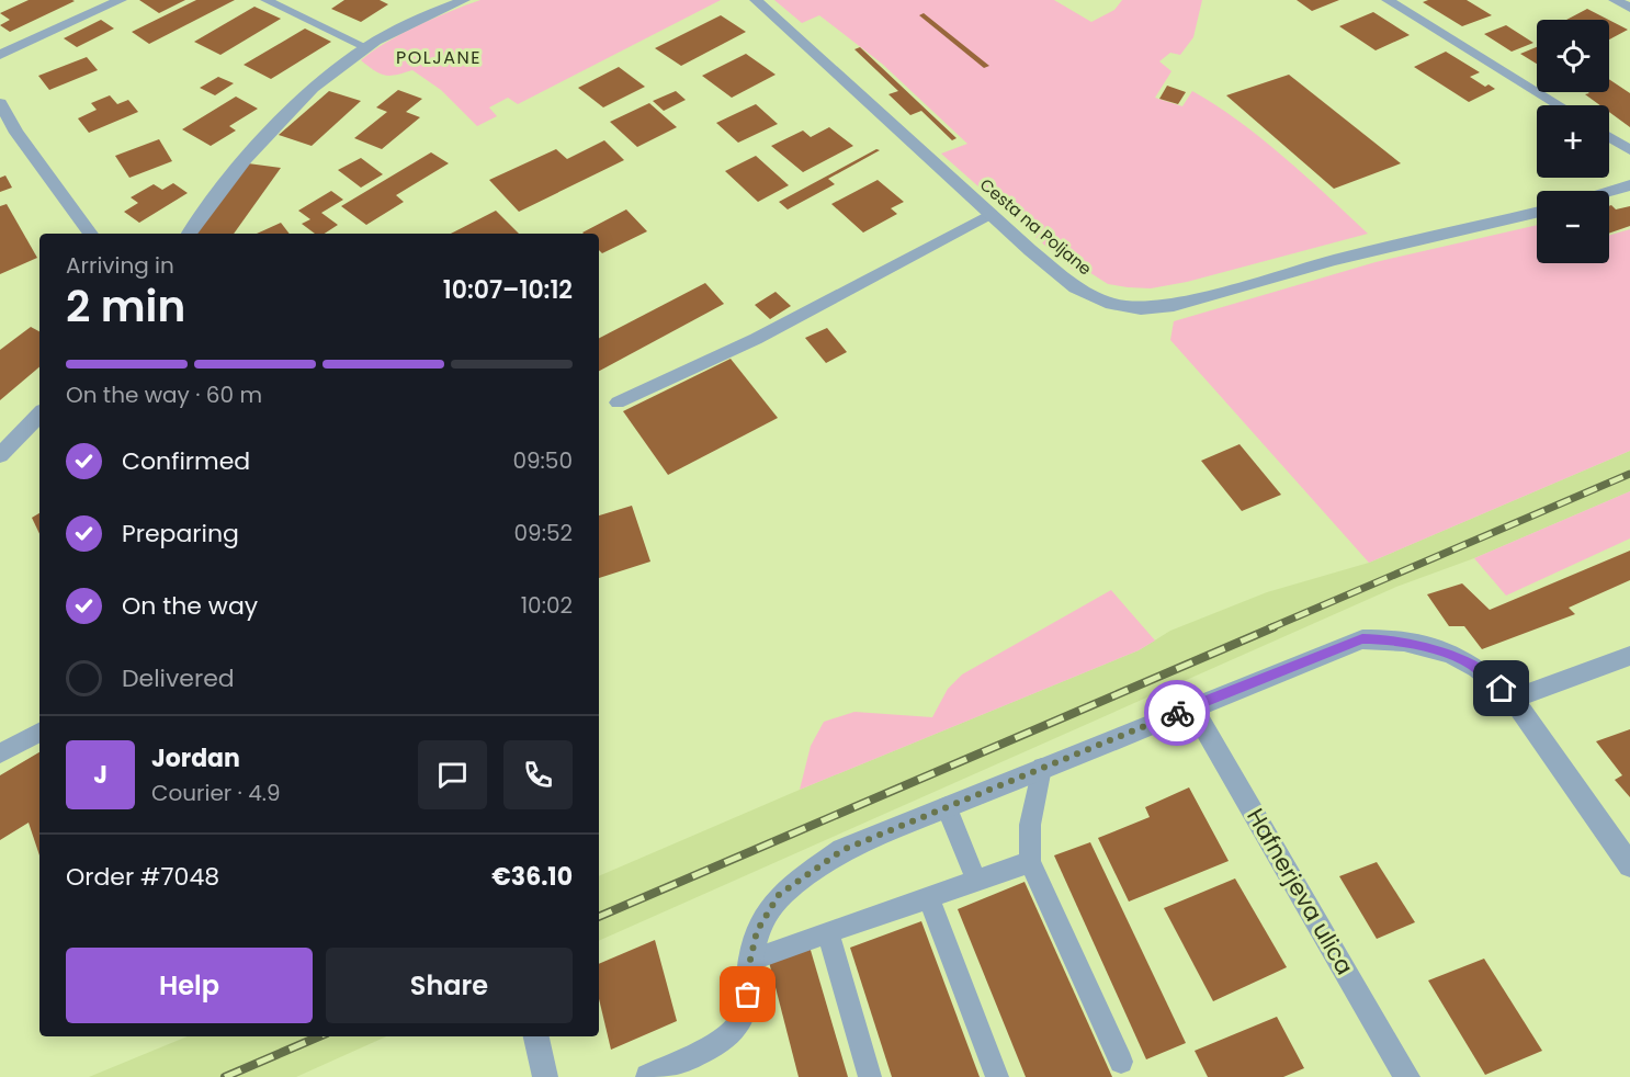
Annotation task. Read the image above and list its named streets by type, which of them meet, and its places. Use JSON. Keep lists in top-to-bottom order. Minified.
{"streets":{"street":["Cesta na Poljane","Hafnerjeva ulica"]},"districts":["POLJANE"],"page":{"map_buttons":["+","−"],"heading":["2 min","Arriving in","10:07–10:12"],"panel":["Jordan","Courier · 4.9","Order #7048","€36.10"],"bar":"On the way · 60 m","list":[["Confirmed","09:50"],["Preparing","09:52"],["On the way","10:02"],"Delivered"],"round":"J","buttons":["Help","Share"]}}
